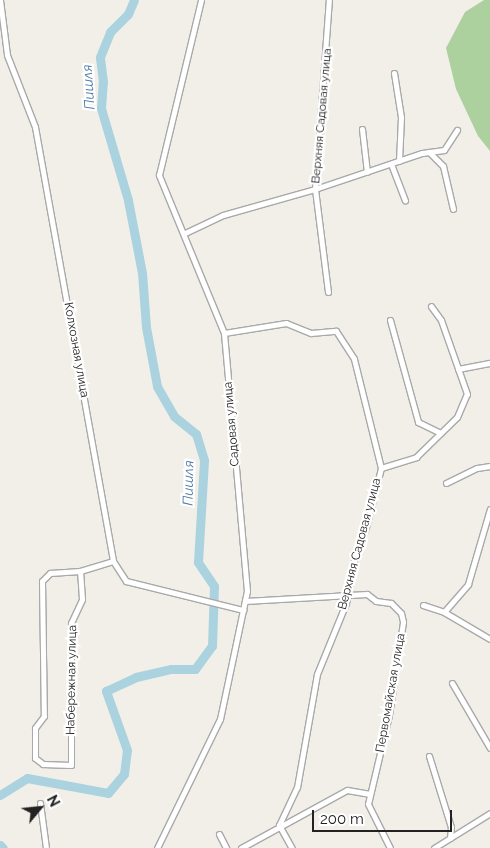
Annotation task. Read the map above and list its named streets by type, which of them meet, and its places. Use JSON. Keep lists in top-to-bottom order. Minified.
{"streets":{"street":["Верхняя Садовая улица","Колхозная улица","Садовая улица","Набережная улица","Первомайская улица"]},"crossings":[["Верхняя Садовая улица","Садовая улица"],["Верхняя Садовая улица","Первомайская улица"],["Колхозная улица","Садовая улица"]],"water":["Пишля"],"scale_bar":"200 m","north":"top right"}
